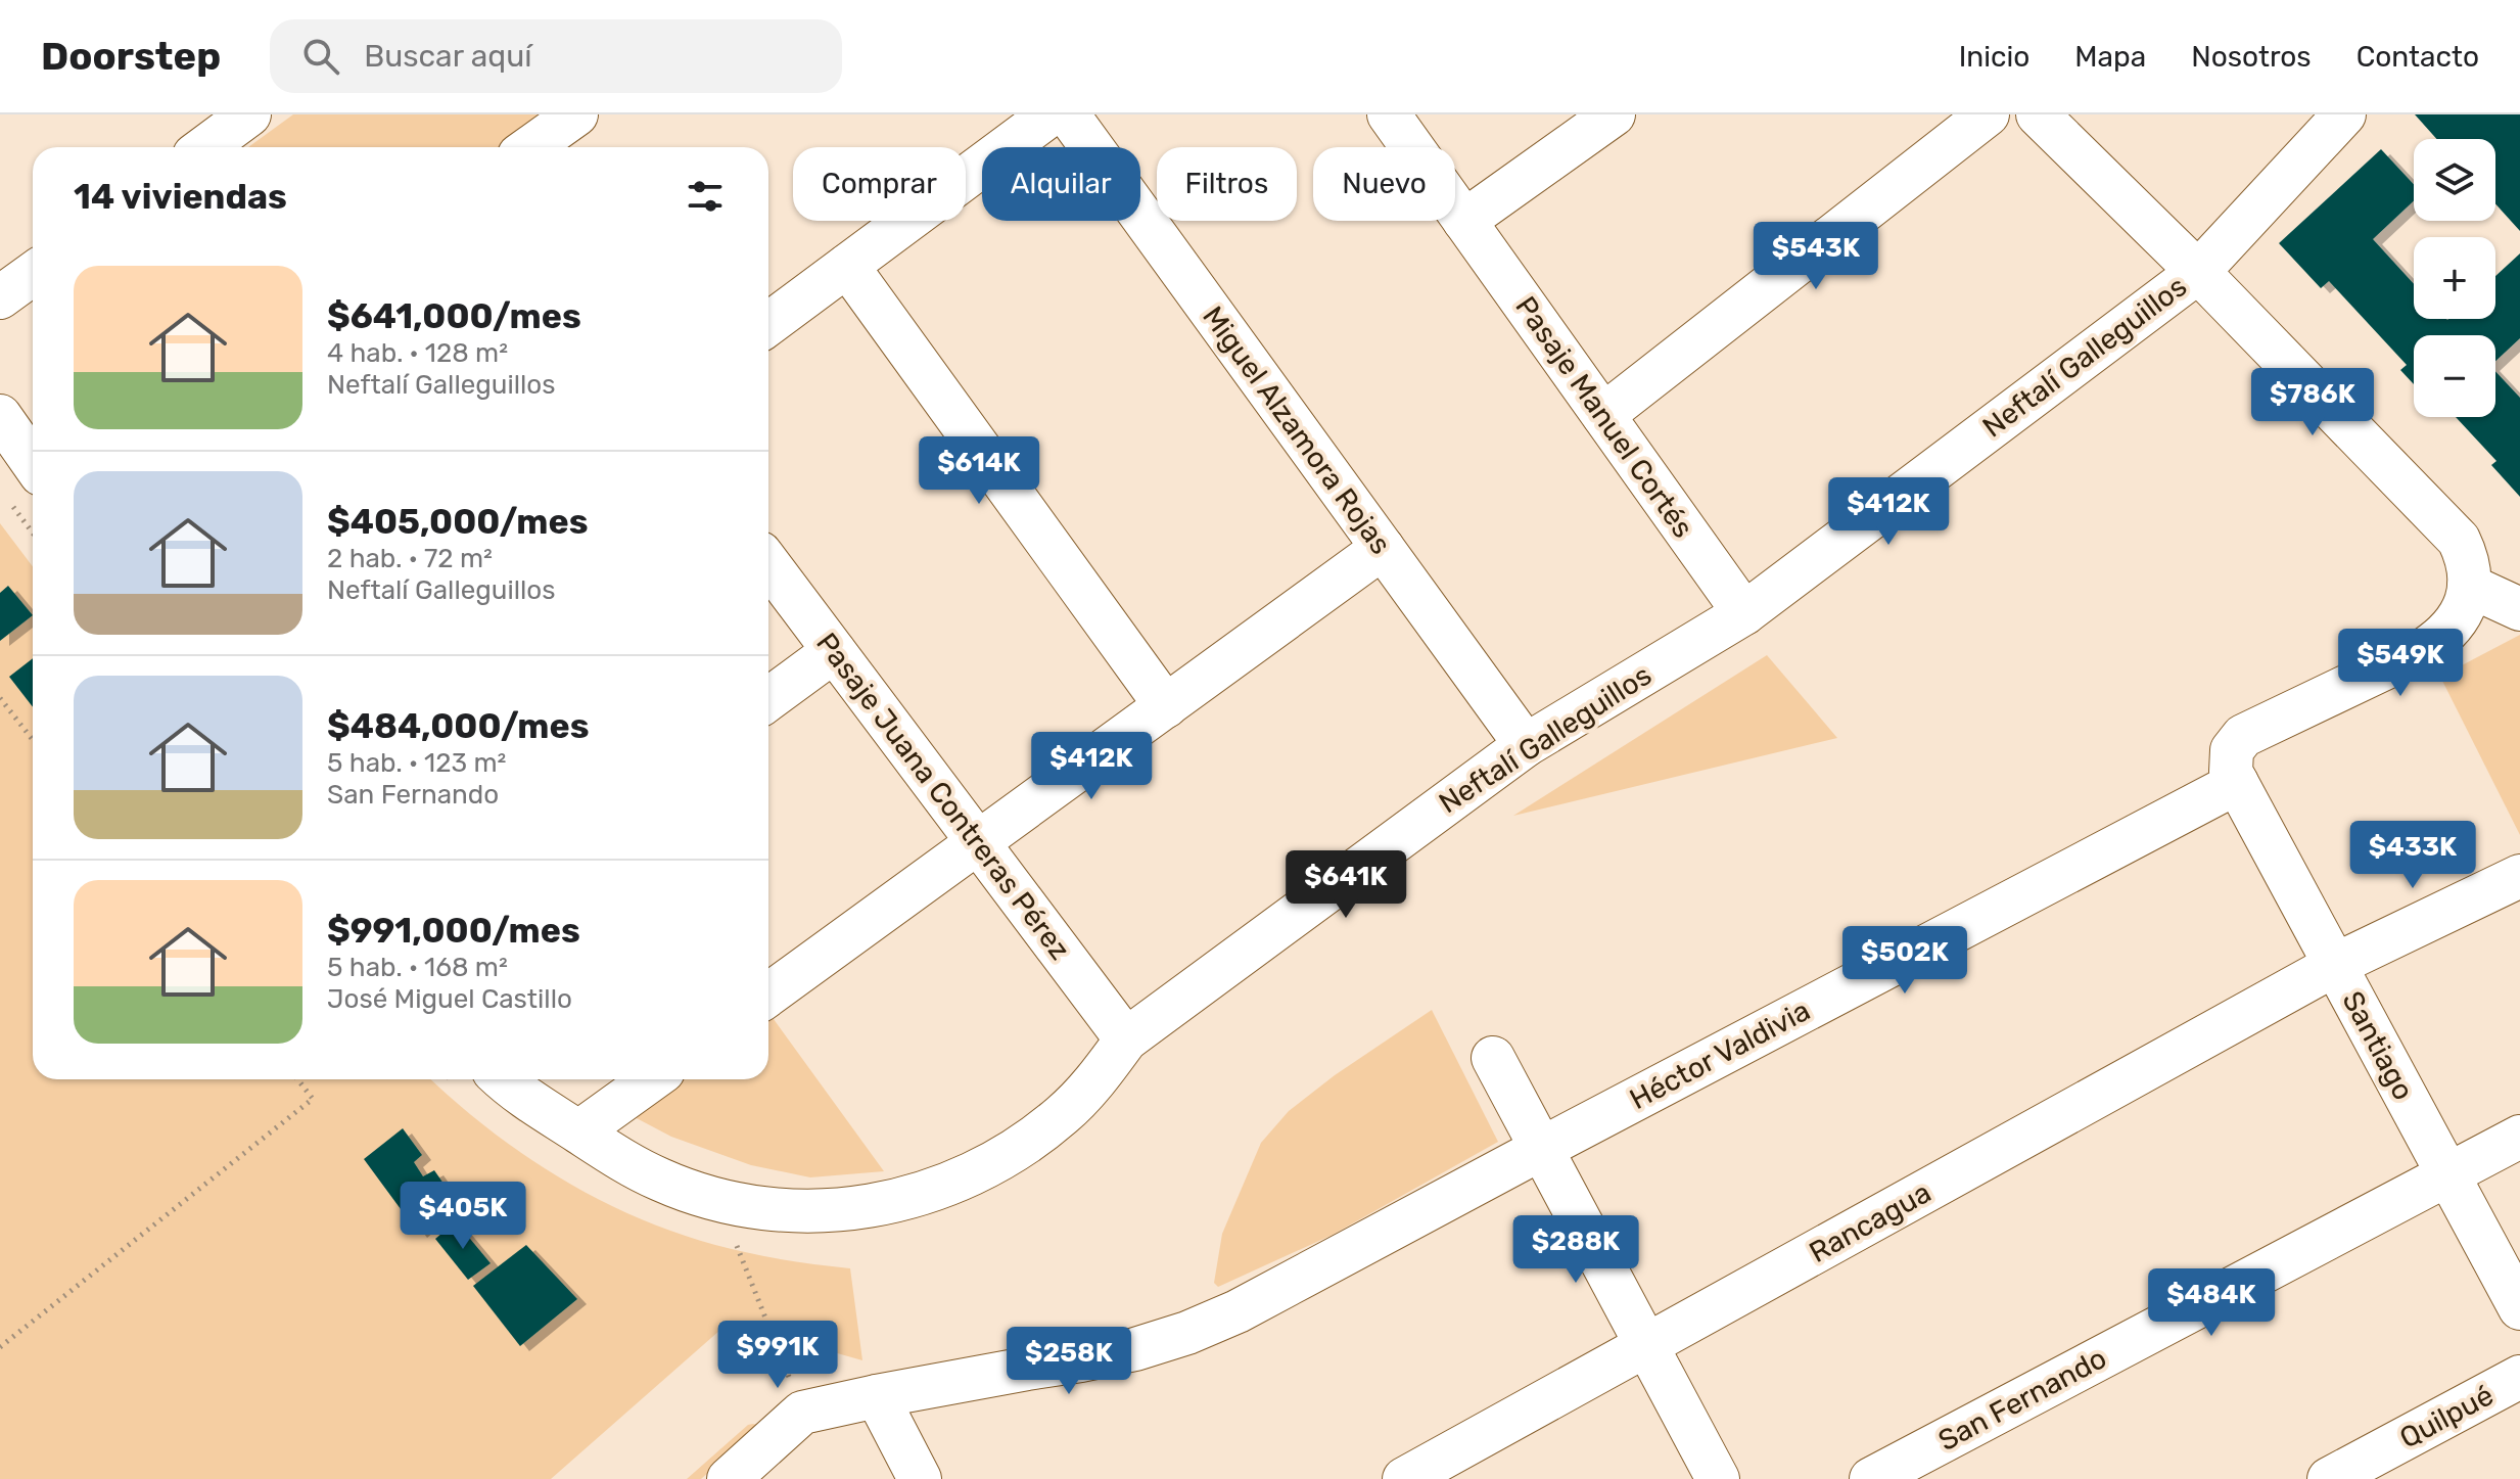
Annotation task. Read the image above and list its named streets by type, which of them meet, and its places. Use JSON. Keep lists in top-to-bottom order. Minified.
{"streets":{"street":["Neftalí Galleguillos","Pasaje Manuel Cortés","Miguel Alzamora Rojas","Pasaje Juana Contreras Pérez","Santiago","Héctor Valdivia","Rancagua","San Fernando","Quilpué"]},"crossings":[["Neftalí Galleguillos","Pasaje Manuel Cortés"],["Neftalí Galleguillos","Miguel Alzamora Rojas"],["Neftalí Galleguillos","Pasaje Juana Contreras Pérez"],["Santiago","Héctor Valdivia"],["Santiago","Rancagua"],["Santiago","San Fernando"]],"page":{"header":"Doorstep","search":"Buscar aquí","nav":["Inicio","Mapa","Nosotros","Contacto"],"map_buttons":["+","−"],"chip":["Comprar","Alquilar","Filtros","Nuevo"],"heading":"14 viviendas","price":["$543K","$786K","$614K","$412K","$549K","$412K","$433K","$641K","$502K","$405K","$288K","$484K","$991K","$258K"],"list":[{"name":"$641,000/mes","note":"4 hab. · 128 m² · Neftalí Galleguillos"},{"name":"$405,000/mes","note":"2 hab. · 72 m² · Neftalí Galleguillos"},{"name":"$484,000/mes","note":"5 hab. · 123 m² · San Fernando"},{"name":"$991,000/mes","note":"5 hab. · 168 m² · José Miguel Castillo"}]}}
